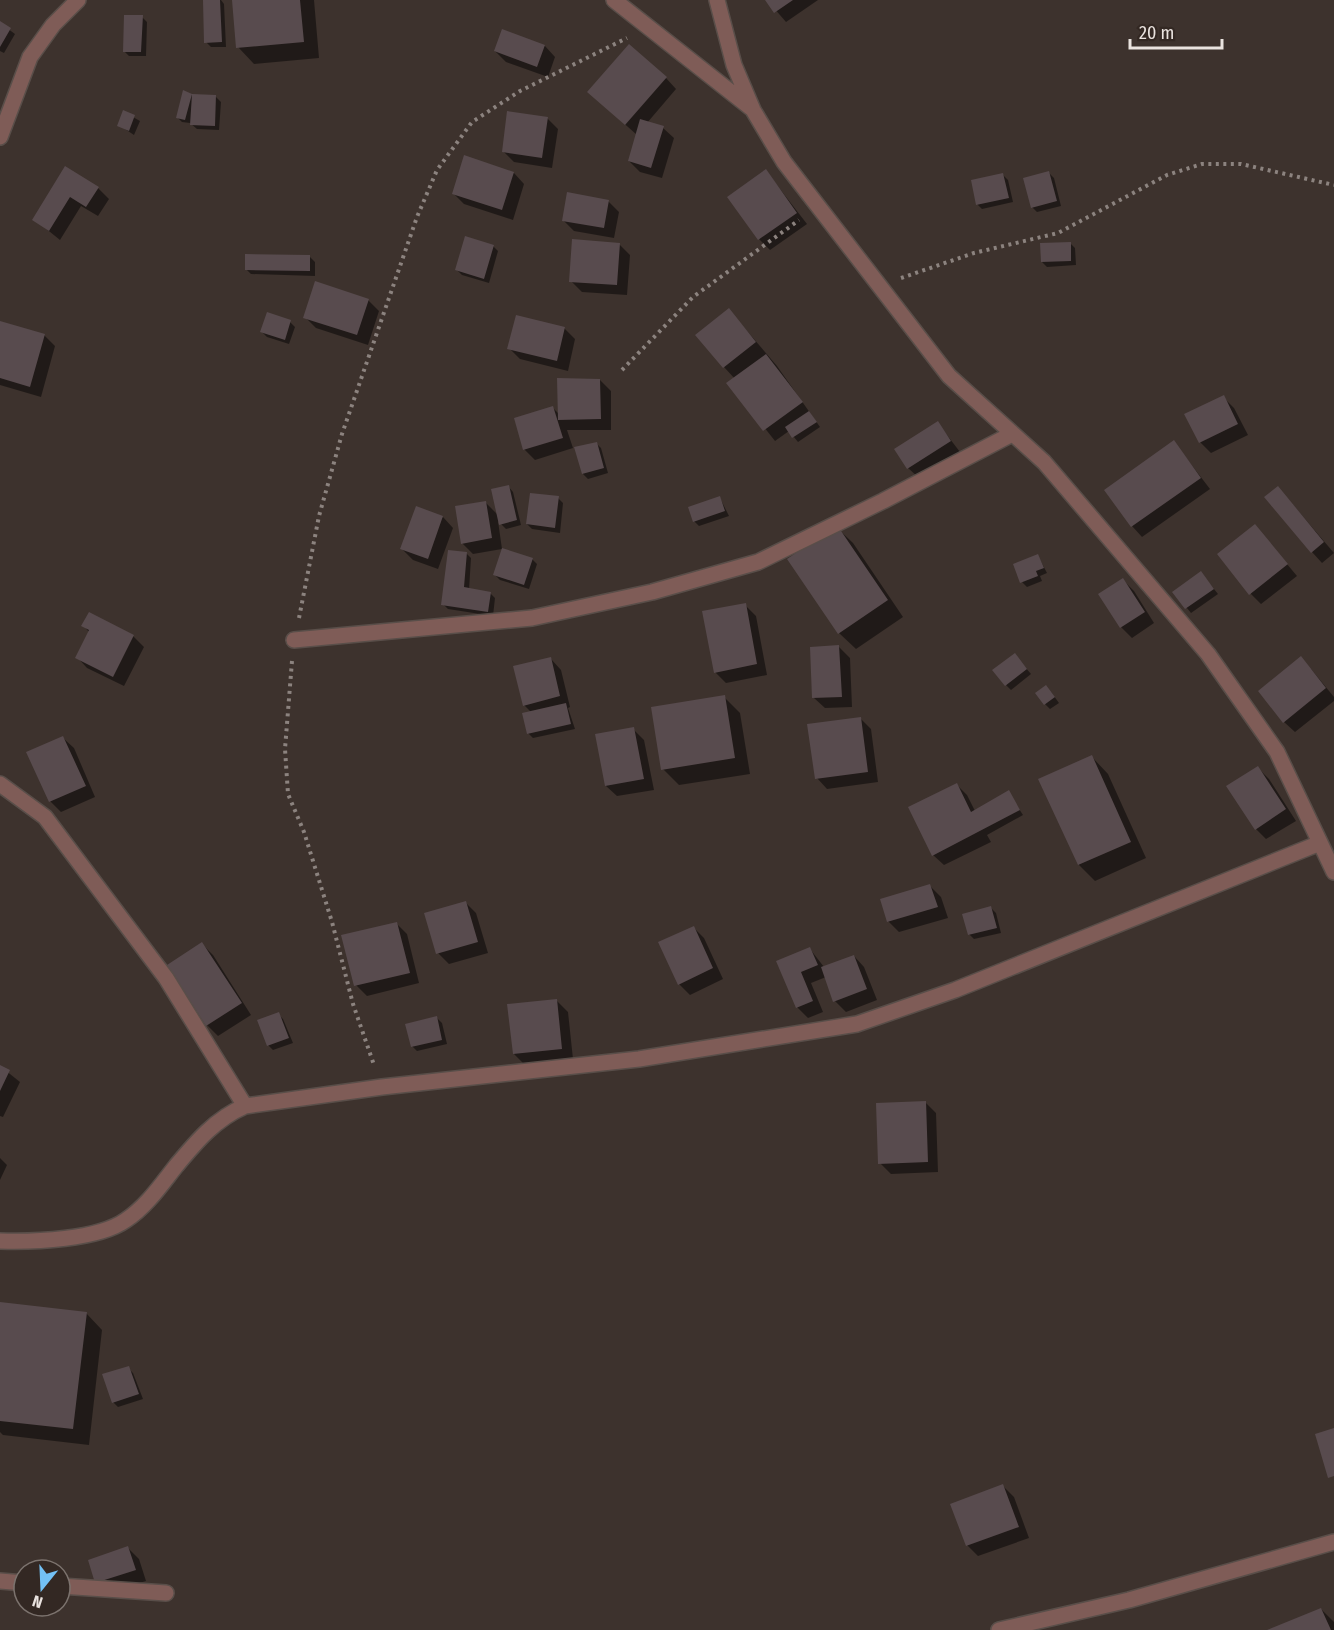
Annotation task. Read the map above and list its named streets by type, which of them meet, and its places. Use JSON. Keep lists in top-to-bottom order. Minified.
{"scale_bar":"20 m","north":"bottom"}
